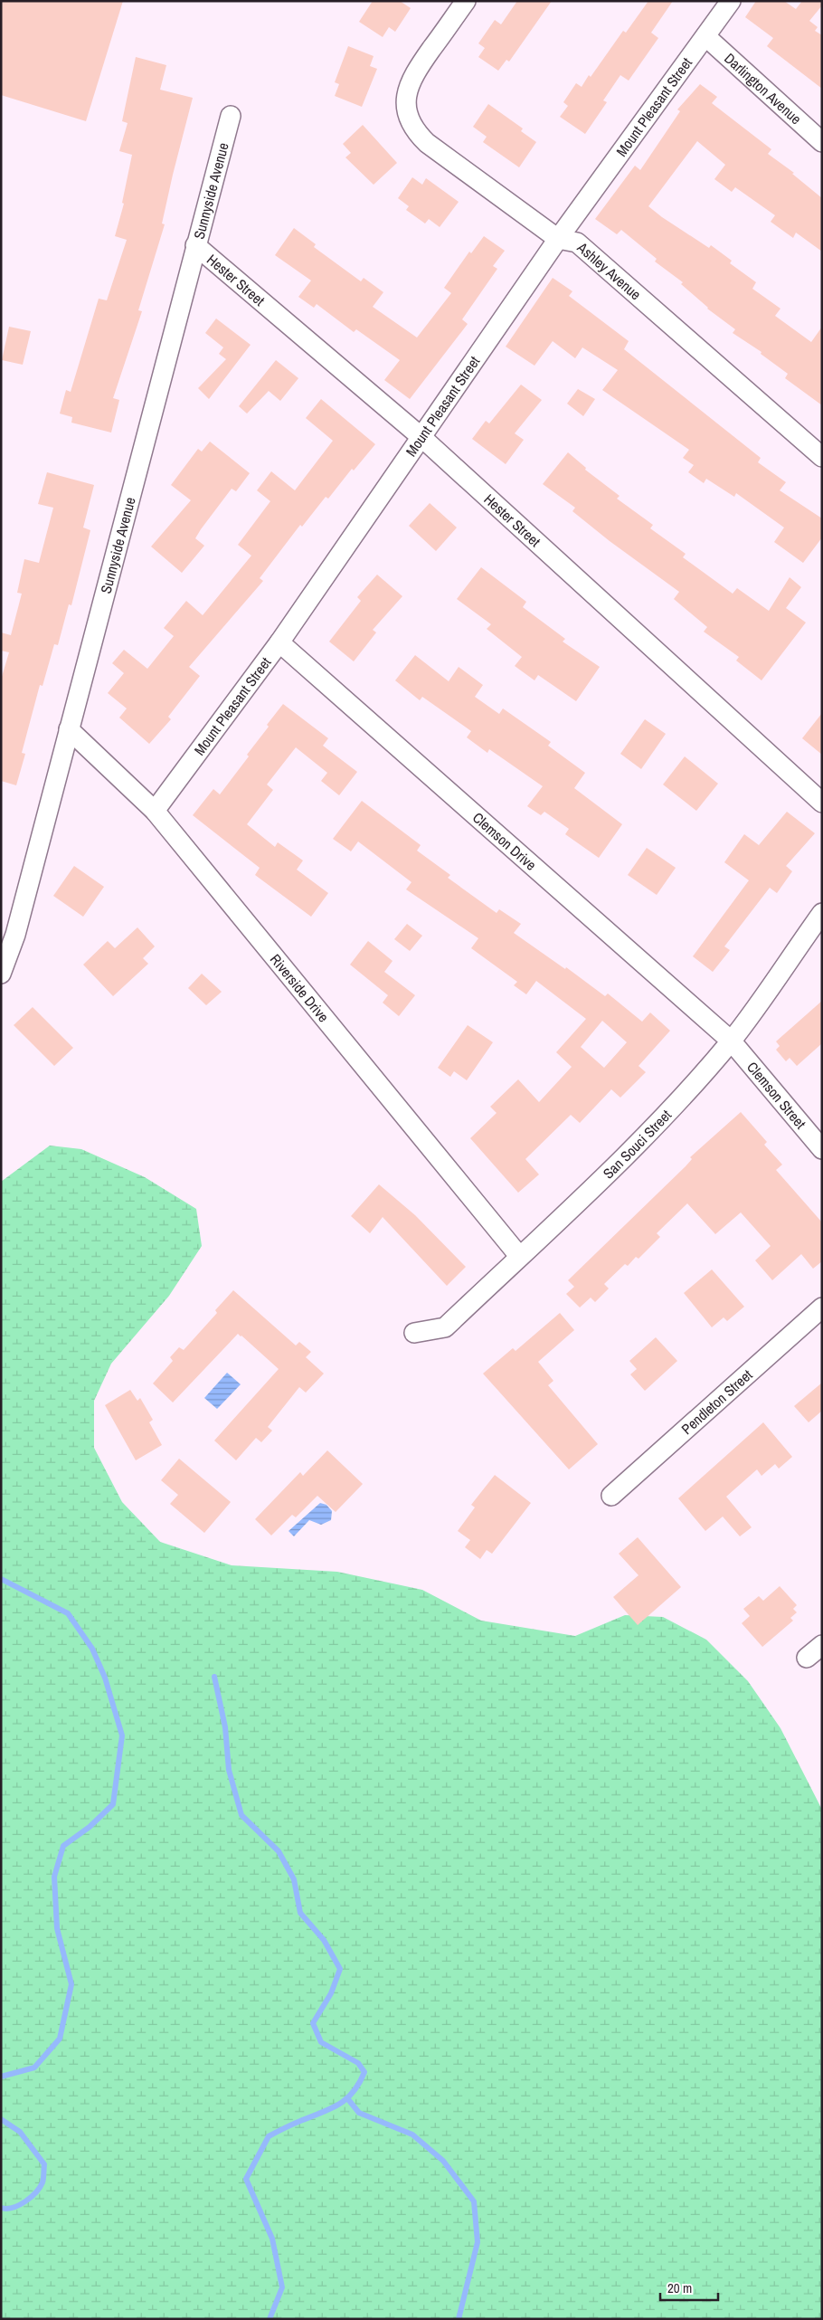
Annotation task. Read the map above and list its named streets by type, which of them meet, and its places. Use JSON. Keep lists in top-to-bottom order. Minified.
{"streets":{"street":["Darlington Avenue","Mount Pleasant Street","Sunnyside Avenue","Ashley Avenue","Hester Street","Clemson Drive","Riverside Drive","Clemson Street","San Souci Street","Pendleton Street"]},"crossings":[["Darlington Avenue","Mount Pleasant Street"],["Mount Pleasant Street","Ashley Avenue"],["Mount Pleasant Street","Hester Street"],["Mount Pleasant Street","Clemson Drive"],["Mount Pleasant Street","Riverside Drive"],["Sunnyside Avenue","Hester Street"],["Sunnyside Avenue","Riverside Drive"],["Clemson Drive","Clemson Street"],["Clemson Drive","San Souci Street"],["Riverside Drive","San Souci Street"],["Clemson Street","San Souci Street"]],"scale_bar":"20 m"}
